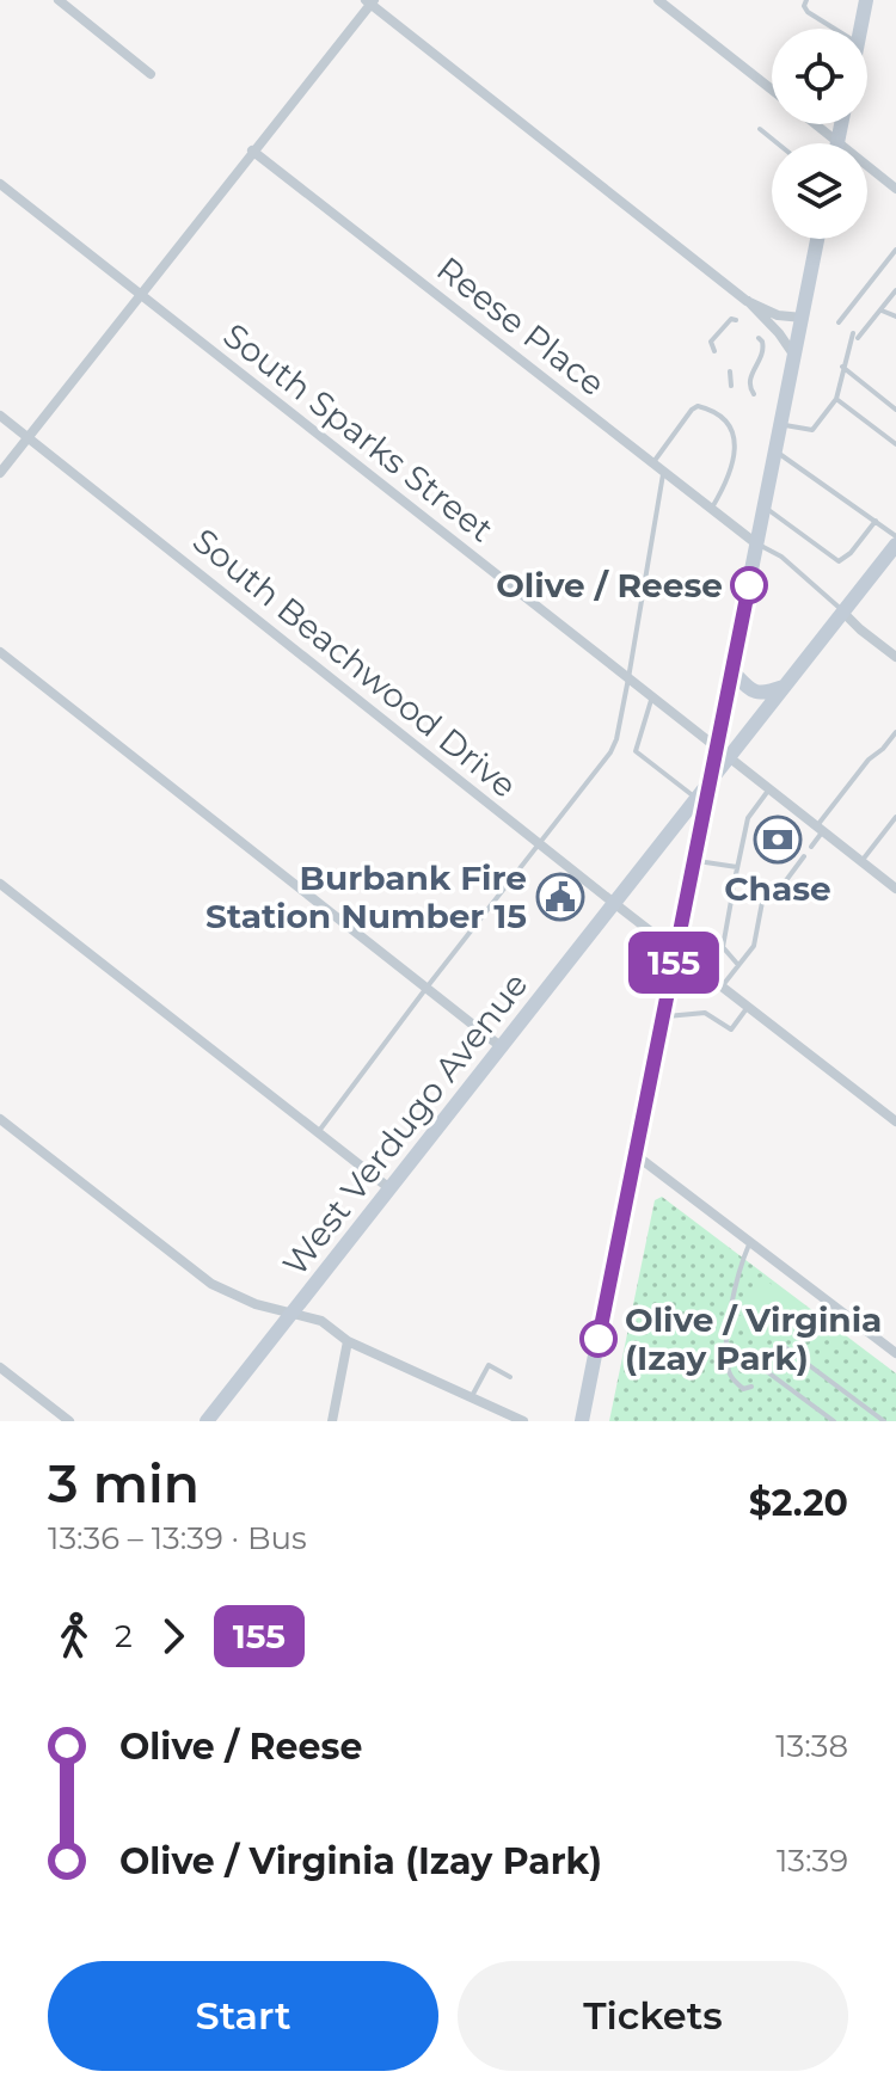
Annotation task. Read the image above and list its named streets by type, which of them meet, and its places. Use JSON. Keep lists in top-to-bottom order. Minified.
{"streets":{"main road":["West Verdugo Avenue"],"street":["Reese Place","South Sparks Street","South Beachwood Drive"]},"crossings":[["South Sparks Street","West Verdugo Avenue"],["South Beachwood Drive","West Verdugo Avenue"]],"places":{"other":["Olive / Reese","Olive / Virginia (Izay Park)"],"bank":["Chase"],"public building":["Burbank Fire Station Number 15"]},"lines":["bus line 155"],"page":{"on_map":"155","heading":["3 min","13:36 – 13:39 · Bus","$2.20"],"legs":["2","155"],"list":[{"name":"Olive / Reese","value":"13:38"},{"name":"Olive / Virginia (Izay Park)","value":"13:39"}],"buttons":["Start","Tickets"]}}
